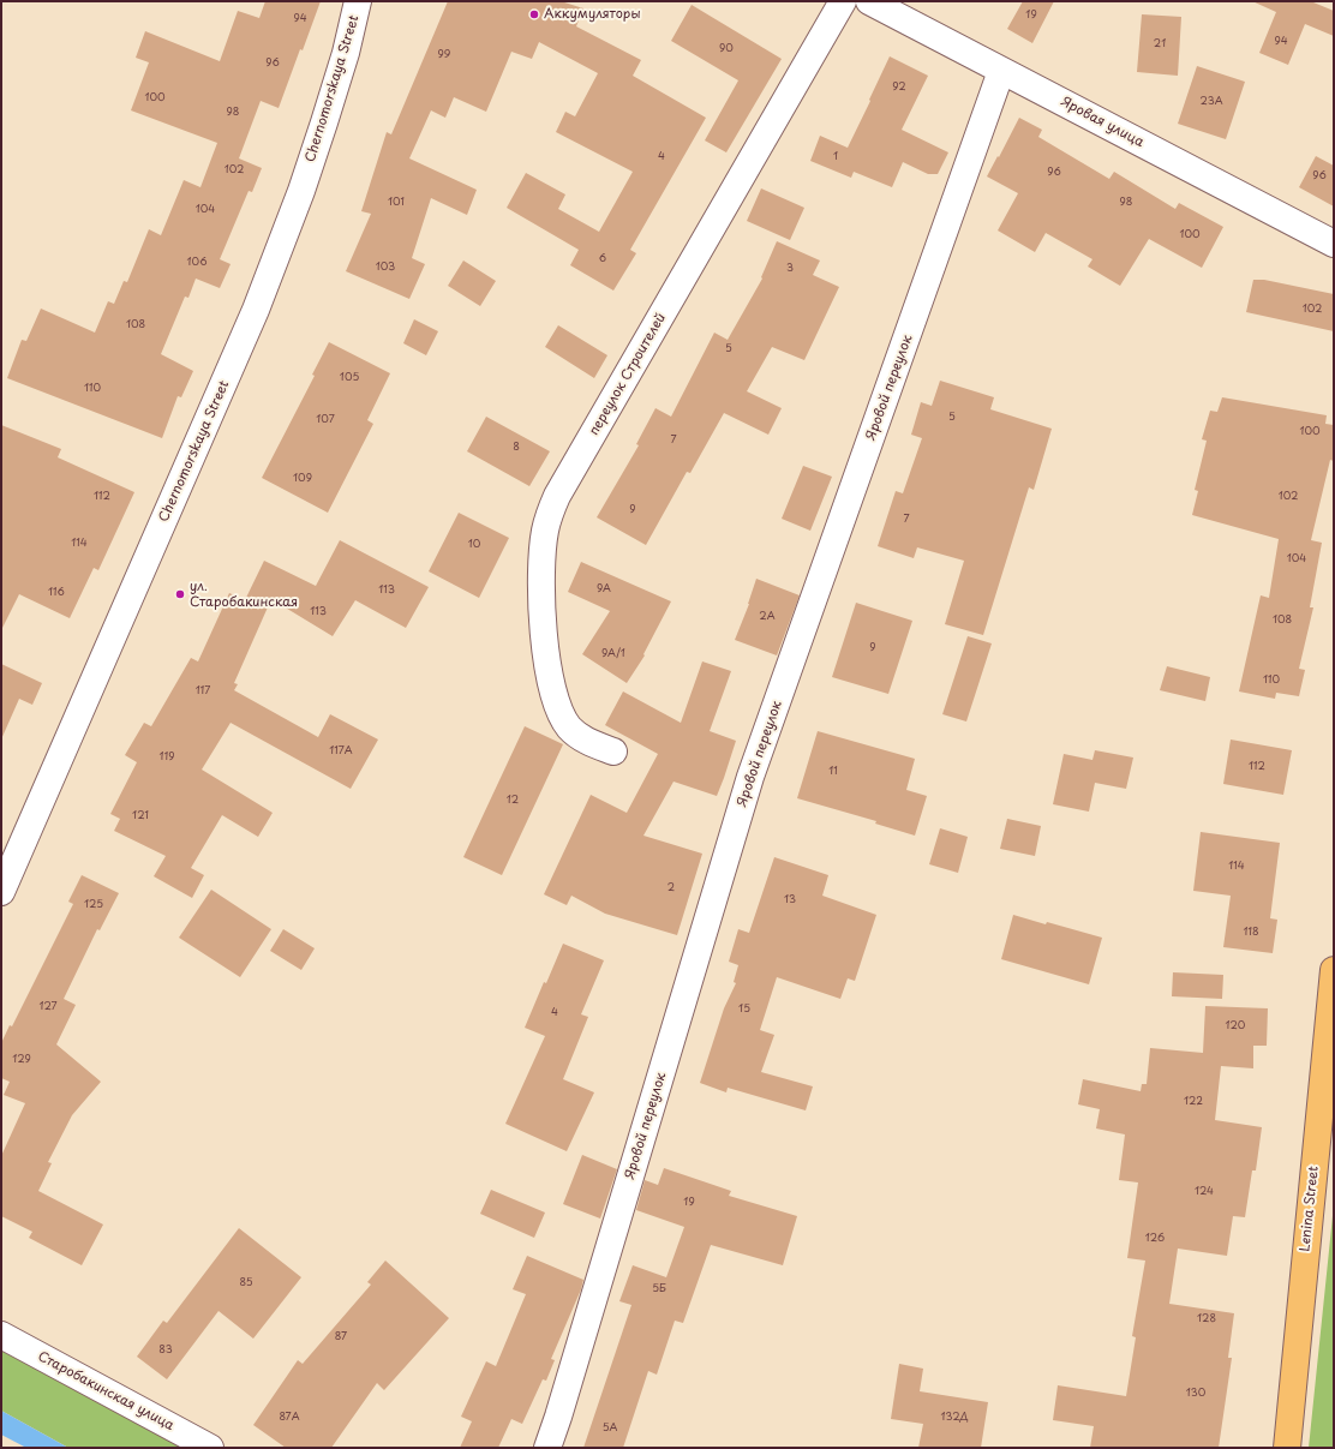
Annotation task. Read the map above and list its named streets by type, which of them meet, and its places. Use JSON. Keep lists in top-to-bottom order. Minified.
{"streets":{"main road":["Lenina Street"],"street":["Chernomorskaya Street","Яровая улица","переулок Строителей","Яровой переулок","Старобакинская улица"]},"crossings":[["Яровая улица","Яровой переулок"]],"places":["Аккумуляторы","ул. Старобакинская"],"house_numbers":["19","94","94","21","90","99","96","92","100","23А","98","4","1","102","96","96","101","98","104","100","6","106","103","3","102","108","5","105","110","5","107","100","7","8","109","112","102","9","7","114","10","104","9А","113","116","113","2А","108","9","9А/1","110","117","117А","119","112","11","12","121","114","2","13","125","118","127","15","4","120","129","122","124","19","126","85","5Б","128","87","83","130","87А","132Д","5А"]}
